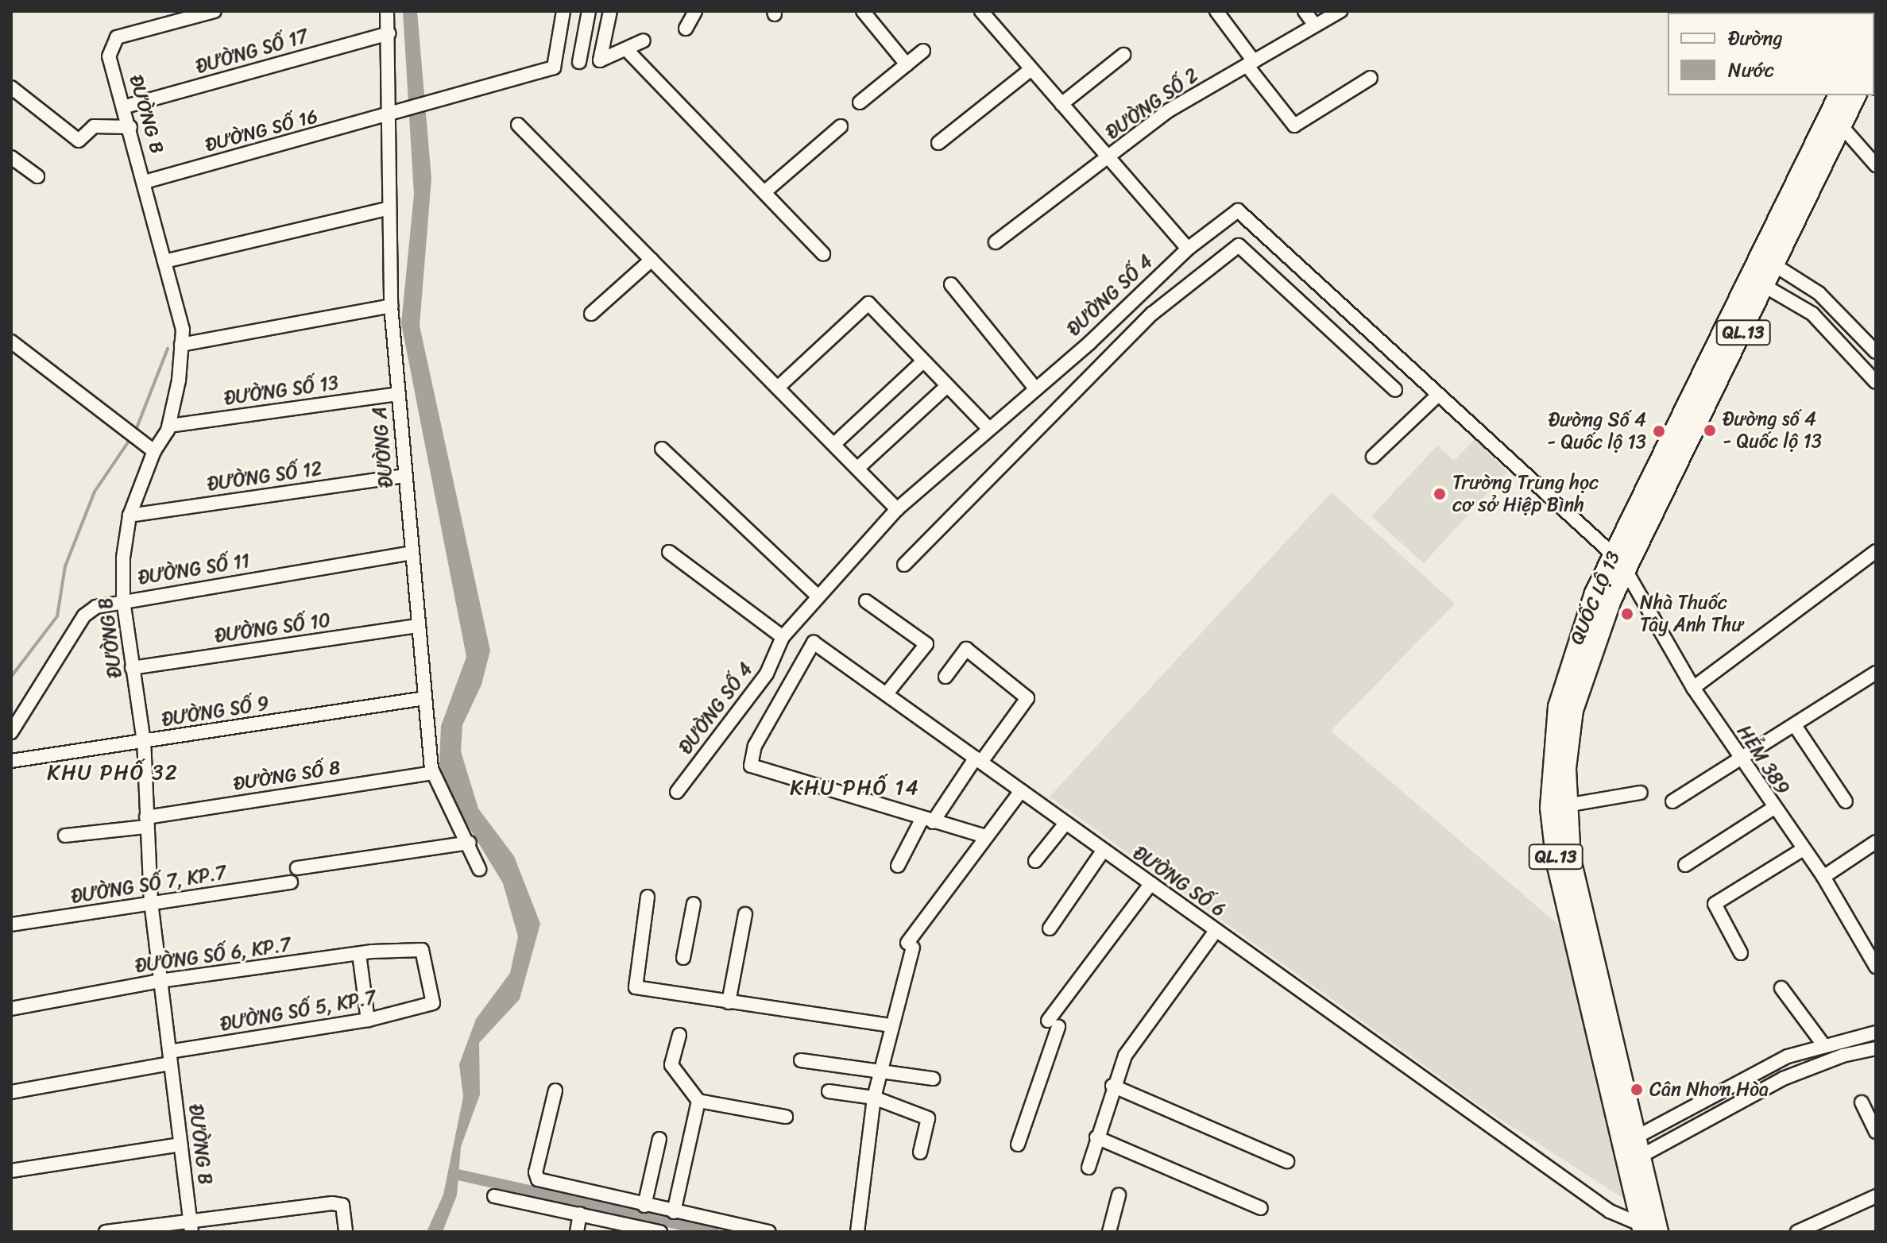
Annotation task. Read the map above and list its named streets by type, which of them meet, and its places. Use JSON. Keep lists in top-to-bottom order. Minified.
{"streets":{"highway":["QL.13","QUỐC LỘ 13"],"street":["ĐƯỜNG SỐ 17","ĐƯỜNG SỐ 2","ĐƯỜNG B","ĐƯỜNG SỐ 16","ĐƯỜNG SỐ 4","ĐƯỜNG SỐ 13","ĐƯỜNG A","ĐƯỜNG SỐ 12","ĐƯỜNG SỐ 11","ĐƯỜNG SỐ 10","ĐƯỜNG SỐ 9","HẺM 389","ĐƯỜNG SỐ 8","ĐƯỜNG SỐ 6","ĐƯỜNG SỐ 7, KP.7","ĐƯỜNG SỐ 6, KP.7","ĐƯỜNG SỐ 5, KP.7"]},"crossings":[["ĐƯỜNG SỐ 17","ĐƯỜNG B"],["ĐƯỜNG SỐ 17","ĐƯỜNG A"],["ĐƯỜNG B","ĐƯỜNG SỐ 16"],["ĐƯỜNG B","ĐƯỜNG SỐ 13"],["ĐƯỜNG B","ĐƯỜNG SỐ 12"],["ĐƯỜNG B","ĐƯỜNG SỐ 11"],["ĐƯỜNG B","ĐƯỜNG SỐ 10"],["ĐƯỜNG B","ĐƯỜNG SỐ 9"],["ĐƯỜNG B","ĐƯỜNG SỐ 8"],["ĐƯỜNG B","ĐƯỜNG SỐ 7, KP.7"],["ĐƯỜNG B","ĐƯỜNG SỐ 6, KP.7"],["ĐƯỜNG B","ĐƯỜNG SỐ 5, KP.7"],["ĐƯỜNG SỐ 16","ĐƯỜNG A"],["ĐƯỜNG SỐ 4","QUỐC LỘ 13"],["ĐƯỜNG SỐ 4","HẺM 389"],["ĐƯỜNG SỐ 13","ĐƯỜNG A"],["ĐƯỜNG A","ĐƯỜNG SỐ 12"],["ĐƯỜNG A","ĐƯỜNG SỐ 11"],["ĐƯỜNG A","ĐƯỜNG SỐ 10"],["ĐƯỜNG A","ĐƯỜNG SỐ 9"],["ĐƯỜNG A","ĐƯỜNG SỐ 8"],["QUỐC LỘ 13","HẺM 389"],["QUỐC LỘ 13","ĐƯỜNG SỐ 6"],["ĐƯỜNG SỐ 6, KP.7","ĐƯỜNG SỐ 5, KP.7"]],"districts":["KHU PHỐ 32","KHU PHỐ 14"],"places":["Đường số 4 - Quốc lộ 13","Đường Số 4 - Quốc lộ 13","Trường Trung học cơ sở Hiệp Bình","Nhà Thuốc Tây Anh Thư","Cân Nhơn Hòa"],"legend":["Đường","Nước"]}
